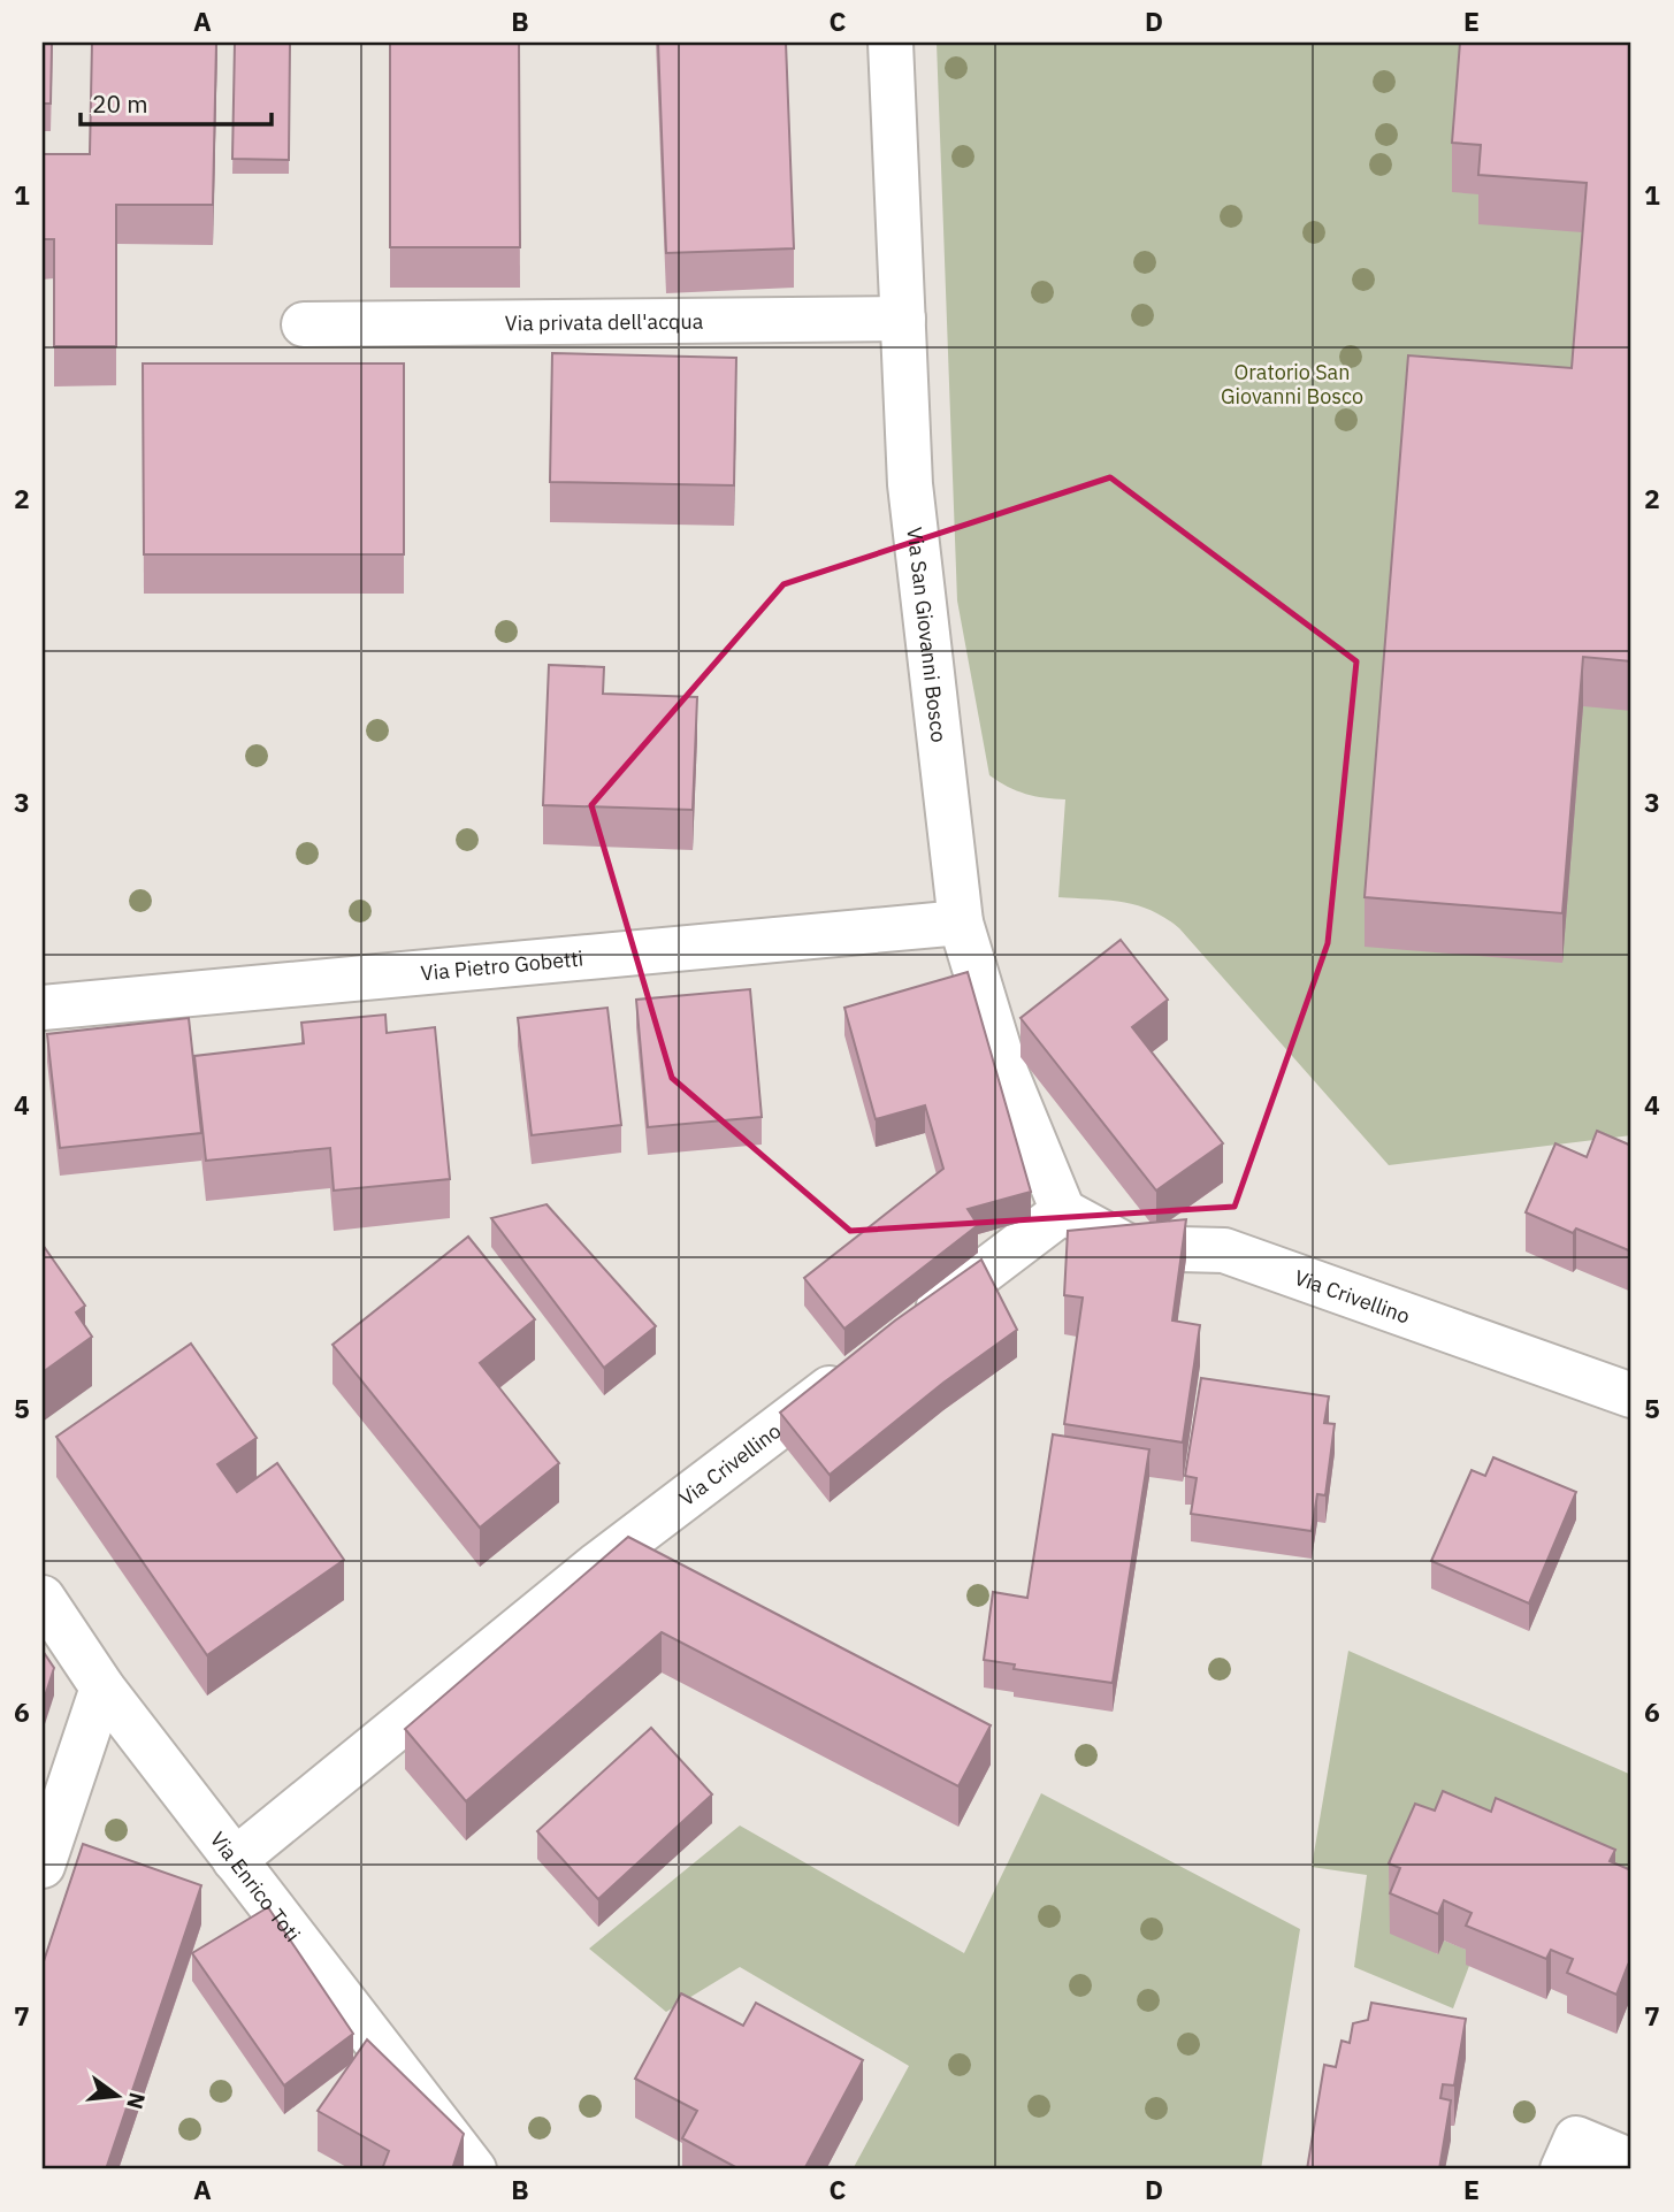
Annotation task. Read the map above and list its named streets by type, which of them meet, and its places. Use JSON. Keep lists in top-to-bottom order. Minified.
{"streets":{"street":["Via privata dell'acqua","Via San Giovanni Bosco","Via Pietro Gobetti","Via Crivellino","Via Enrico Toti"]},"crossings":[["Via privata dell'acqua","Via San Giovanni Bosco"],["Via San Giovanni Bosco","Via Pietro Gobetti"],["Via San Giovanni Bosco","Via Crivellino"],["Via Crivellino","Via Enrico Toti"]],"parks":["Oratorio San Giovanni Bosco"],"scale_bar":"20 m","north":"right","grid":{"columns":["A","B","C","D","E"],"rows":["1","2","3","4","5","6","7"]}}
